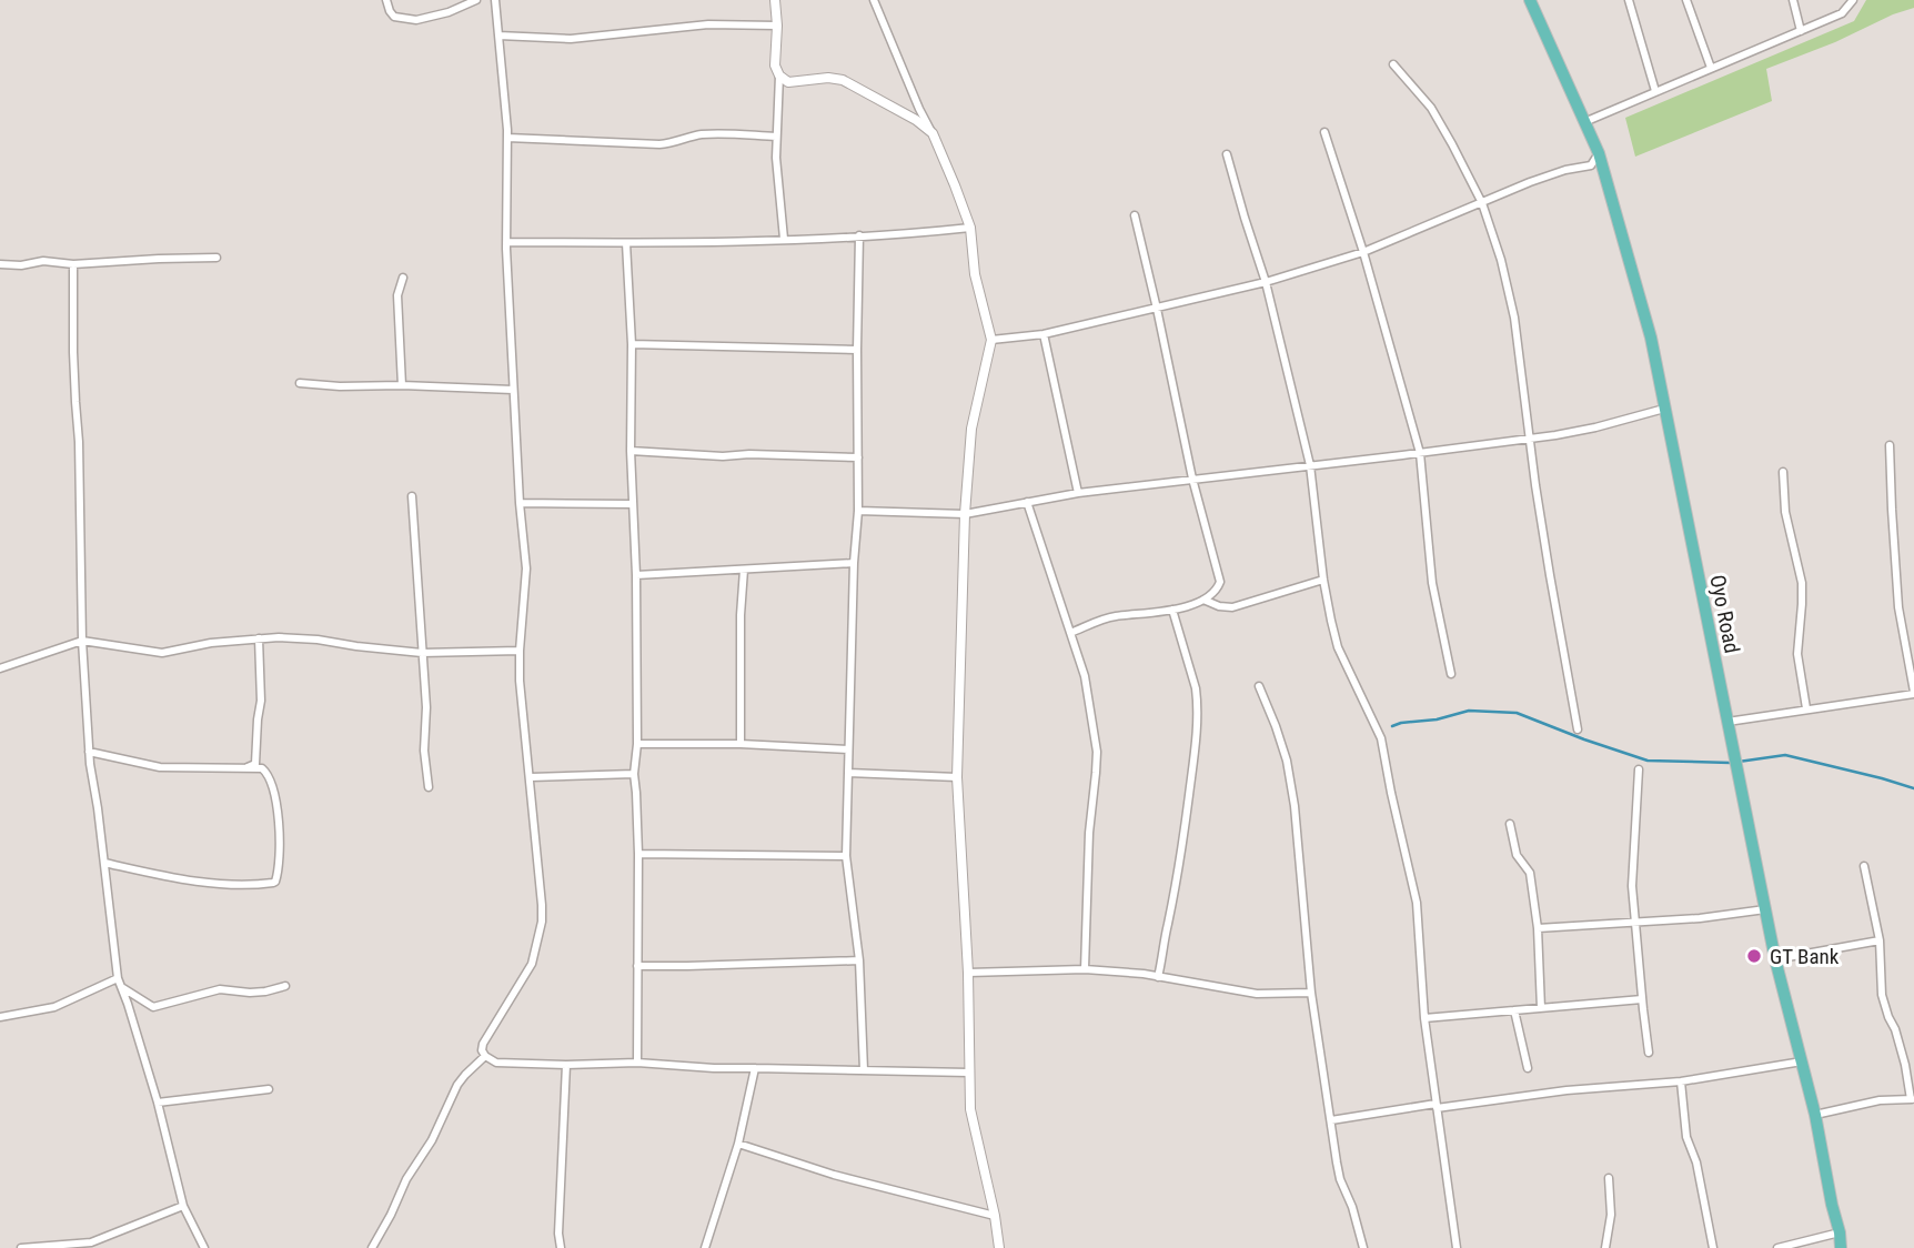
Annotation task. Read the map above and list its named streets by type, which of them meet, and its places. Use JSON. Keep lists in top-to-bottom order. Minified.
{"streets":{"highway":["Oyo Road"]},"places":["GT Bank"]}
